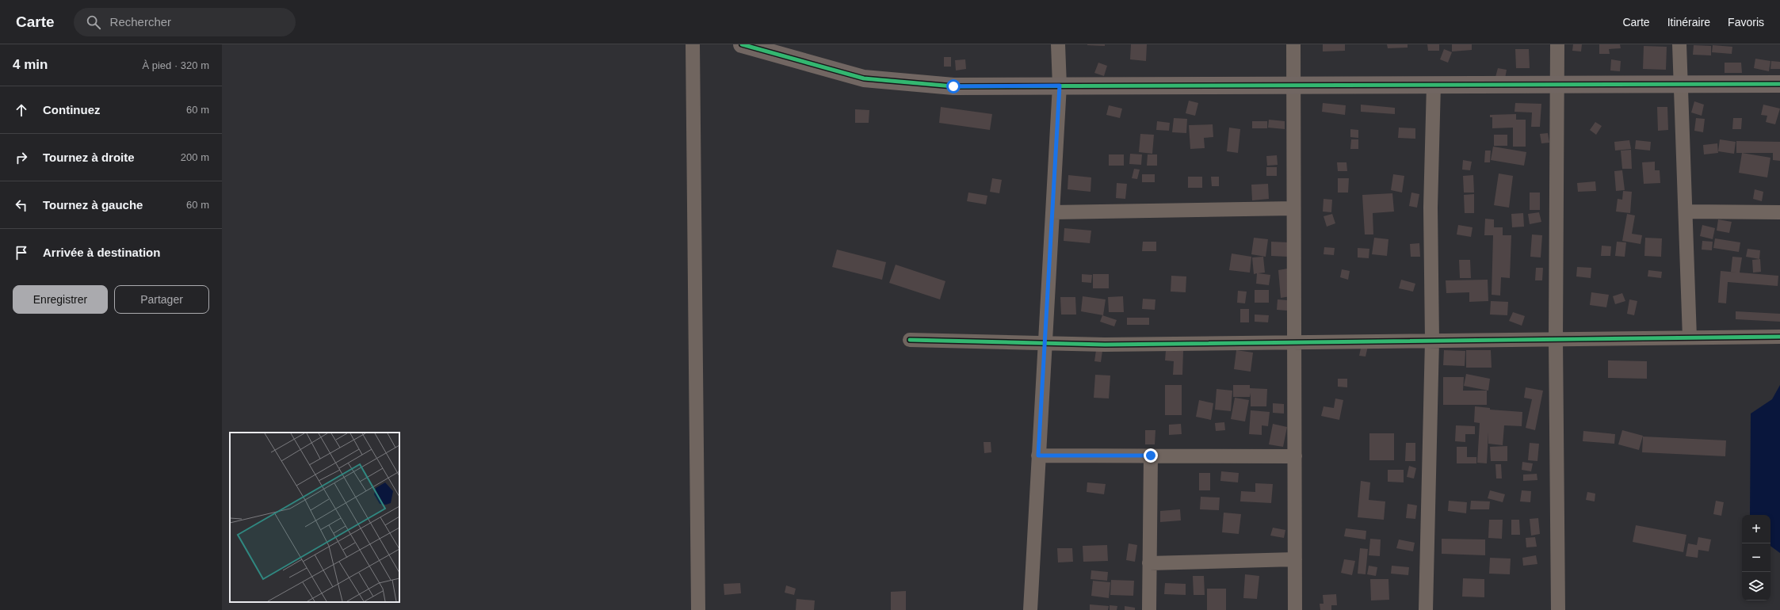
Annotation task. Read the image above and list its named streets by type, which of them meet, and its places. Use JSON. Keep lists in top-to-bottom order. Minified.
{"page":{"header":"Carte","search":"Rechercher","nav":["Carte","Itinéraire","Favoris"],"heading":["4 min","À pied · 320 m"],"list":[["Continuez","60 m"],["Tournez à droite","200 m"],["Tournez à gauche","60 m"],"Arrivée à destination"],"buttons":["Enregistrer","Partager"],"map_buttons":["+","−"]}}
